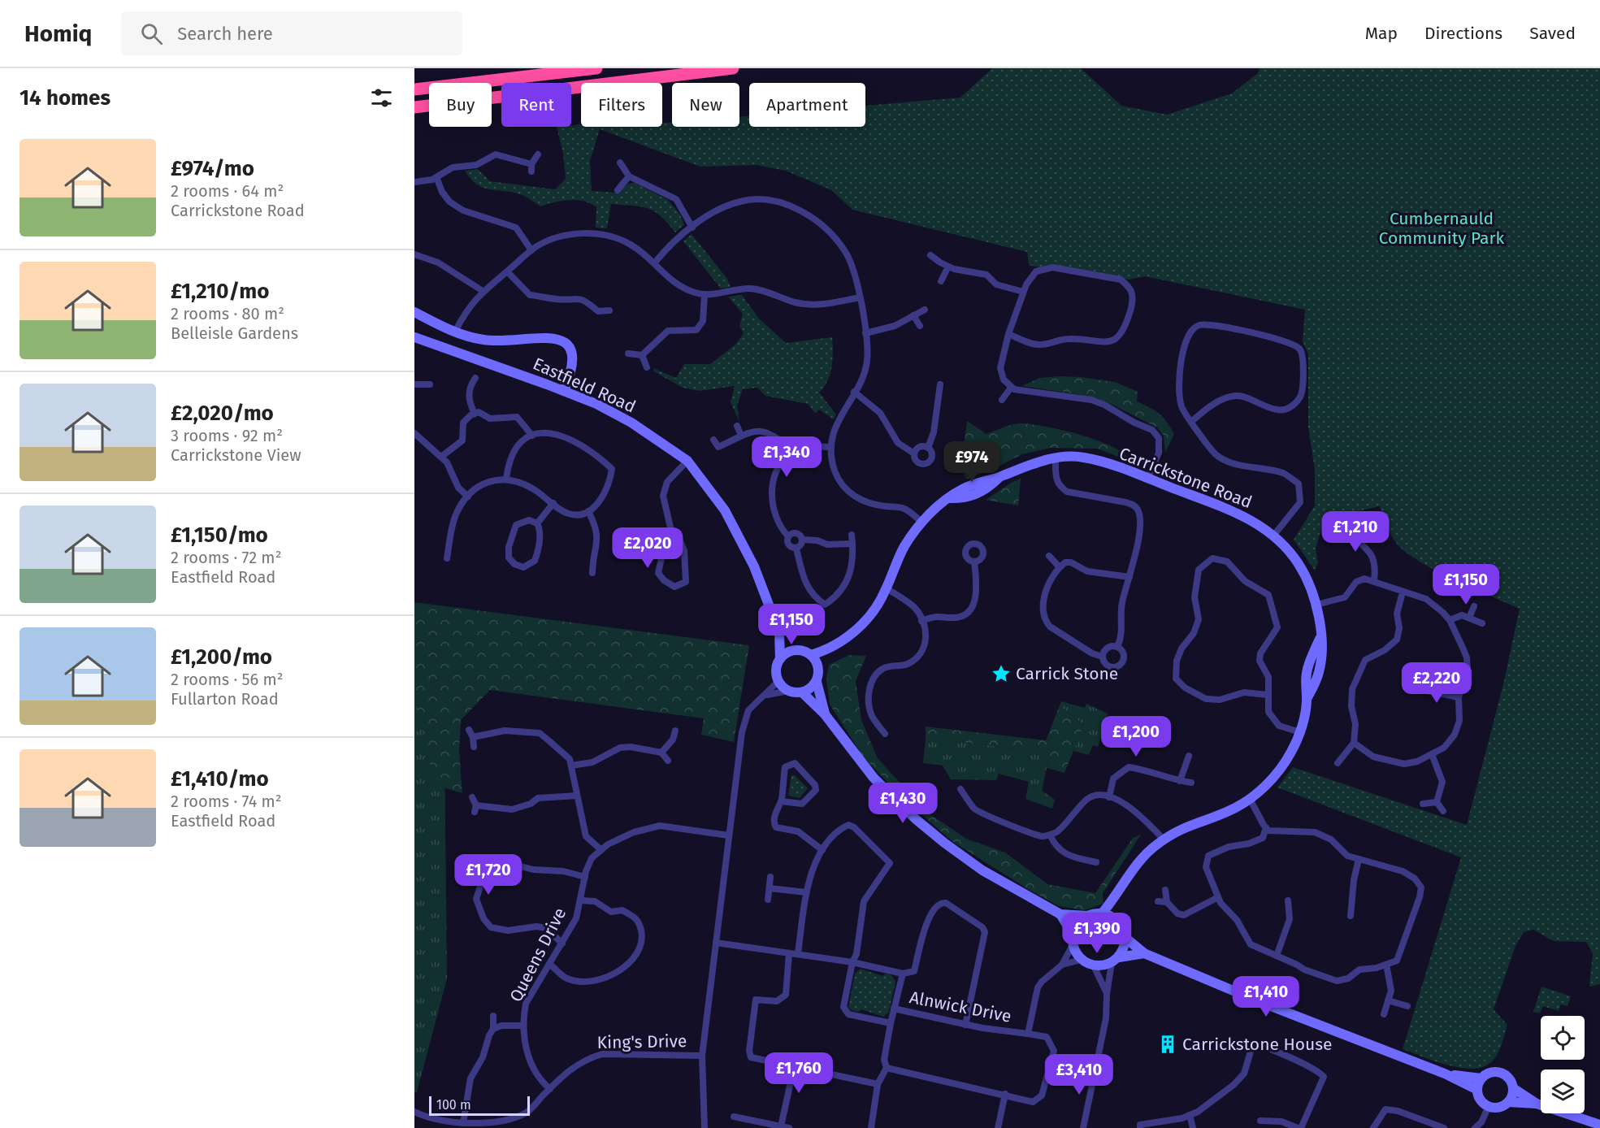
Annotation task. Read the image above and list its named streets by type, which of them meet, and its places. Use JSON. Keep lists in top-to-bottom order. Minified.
{"streets":{"street":["Eastfield Road","Carrickstone Road","Queens Drive","Alnwick Drive","King's Drive"]},"crossings":[["Eastfield Road","Carrickstone Road"],["Queens Drive","King's Drive"]],"parks":["Cumbernauld Community Park"],"places":{"place":["Carrick Stone"],"building":["Carrickstone House"]},"scale_bar":"100 m","page":{"header":"Homiq","search":"Search here","nav":["Map","Directions","Saved"],"heading":"14 homes","chip":["Buy","Rent","Filters","New","Apartment"],"list":[{"name":"£974/mo","note":"2 rooms · 64 m² · Carrickstone Road"},{"name":"£1,210/mo","note":"2 rooms · 80 m² · Belleisle Gardens"},{"name":"£2,020/mo","note":"3 rooms · 92 m² · Carrickstone View"},{"name":"£1,150/mo","note":"2 rooms · 72 m² · Eastfield Road"},{"name":"£1,200/mo","note":"2 rooms · 56 m² · Fullarton Road"},{"name":"£1,410/mo","note":"2 rooms · 74 m² · Eastfield Road"}],"price":["£1,340","£974","£1,210","£2,020","£1,150","£1,150","£2,220","£1,200","£1,430","£1,720","£1,390","£1,410","£1,760","£3,410"],"scale":"100 m"}}
